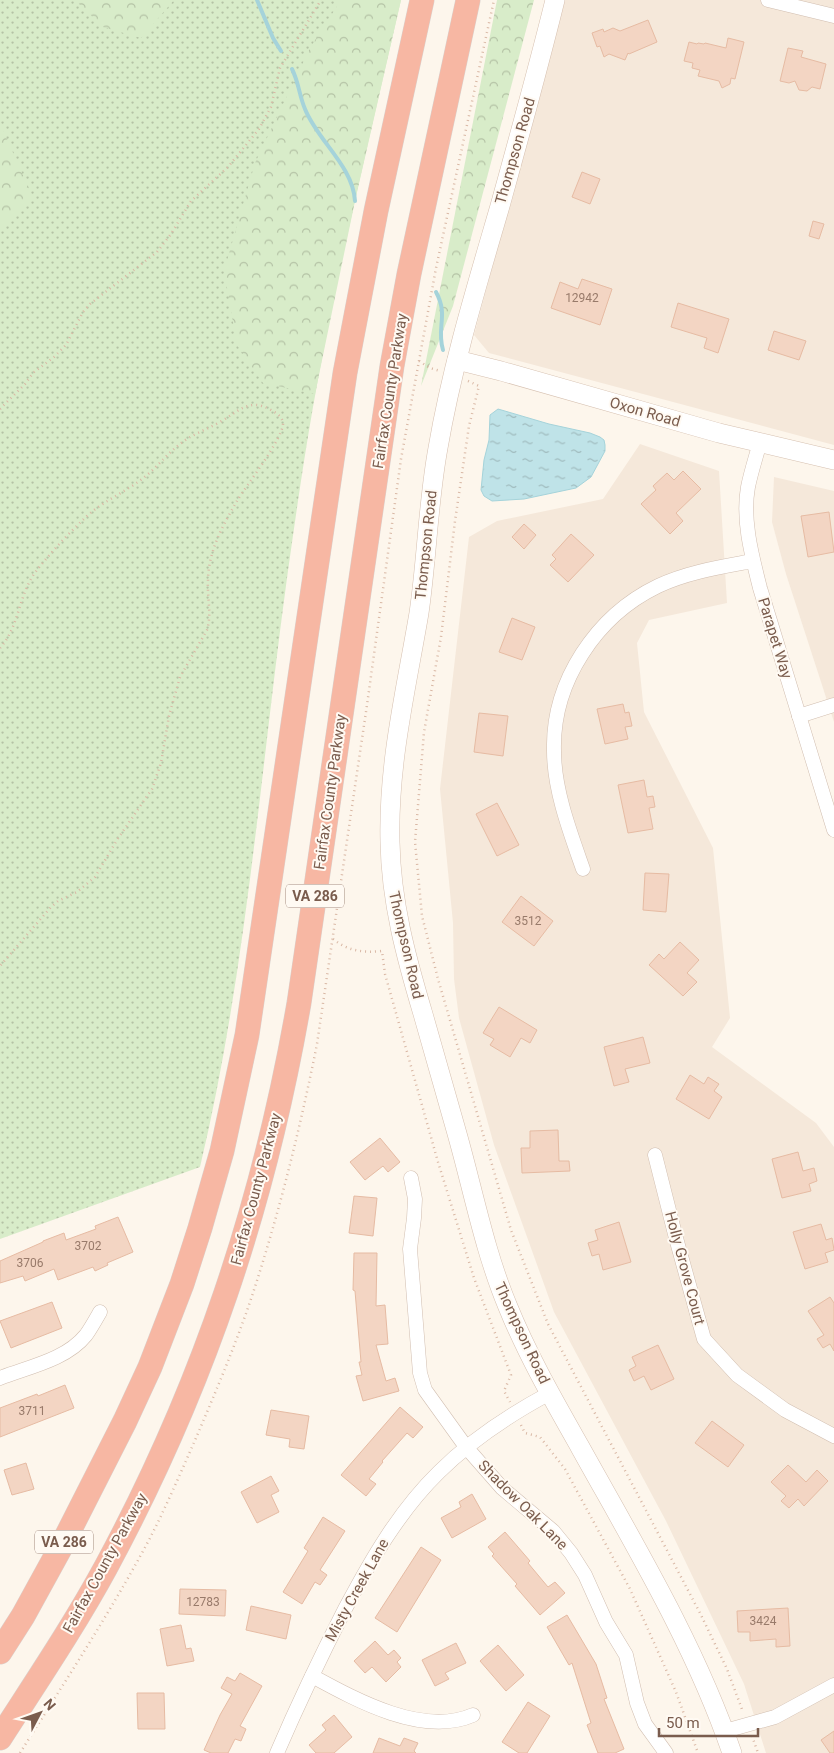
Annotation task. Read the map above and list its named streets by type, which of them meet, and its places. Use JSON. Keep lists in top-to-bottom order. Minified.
{"streets":{"highway":["Fairfax County Parkway","VA 286"],"street":["Thompson Road","Oxon Road","Parapet Way","Holly Grove Court","Shadow Oak Lane","Misty Creek Lane"]},"crossings":[["Thompson Road","Oxon Road"],["Thompson Road","Misty Creek Lane"],["Oxon Road","Parapet Way"],["Shadow Oak Lane","Misty Creek Lane"]],"house_numbers":["12942","3512","3702","3706","3711","12783","3424"],"scale_bar":"50 m","north":"top right"}
